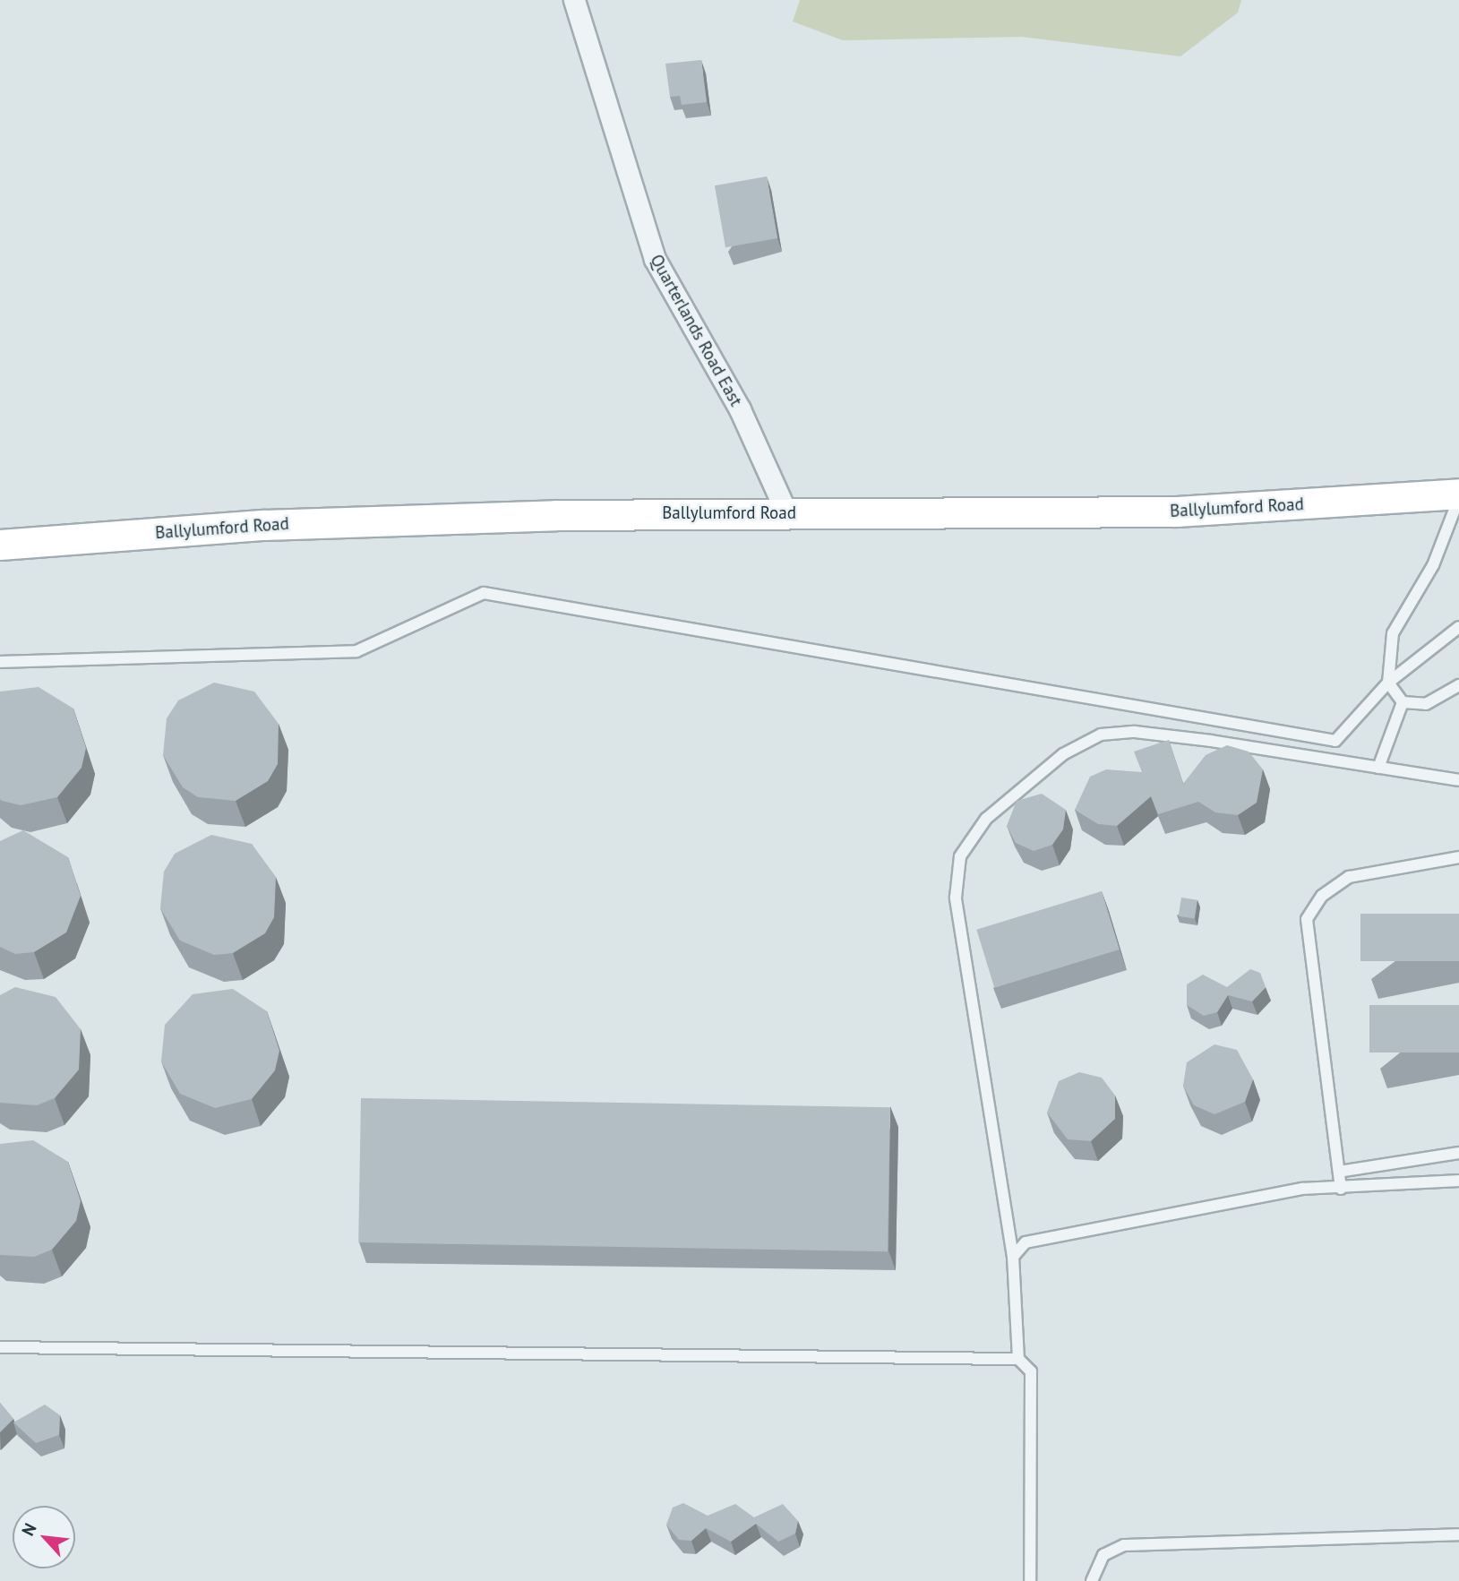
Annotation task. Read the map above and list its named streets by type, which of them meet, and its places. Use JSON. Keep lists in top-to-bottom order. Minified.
{"streets":{"main road":["Ballylumford Road"],"street":["Quarterlands Road East"]},"crossings":[["Quarterlands Road East","Ballylumford Road"]],"north":"top left"}
